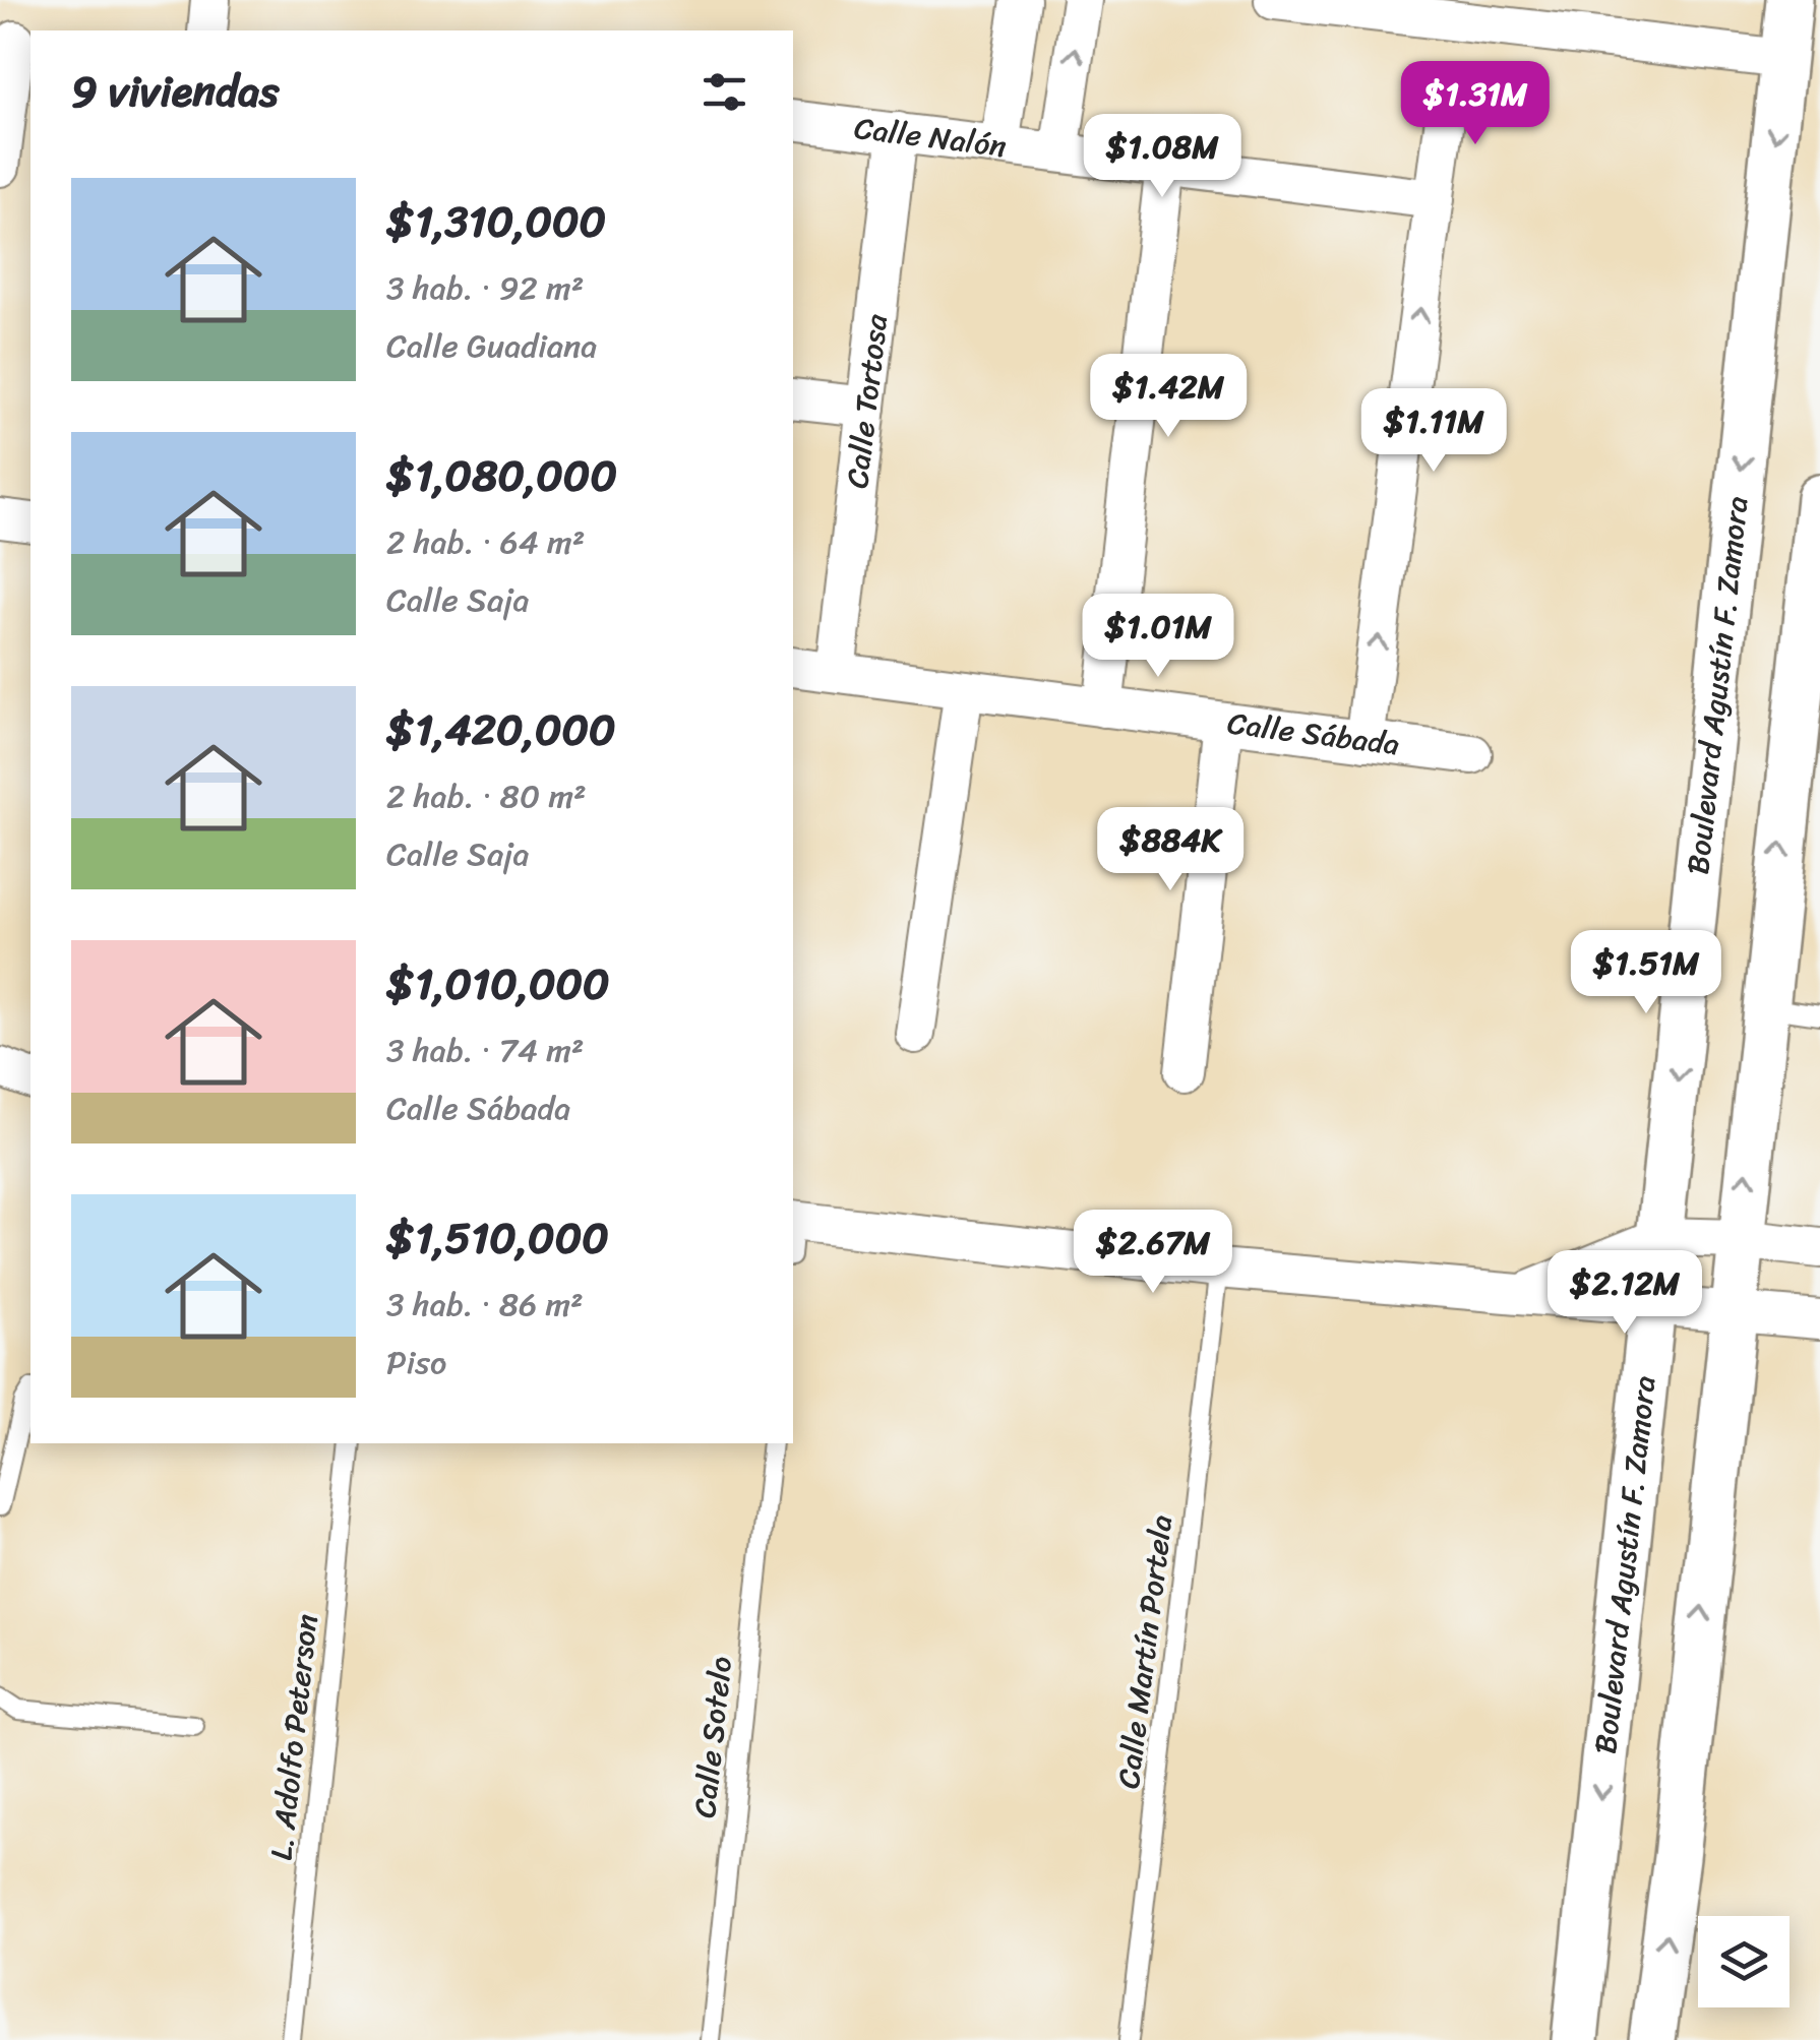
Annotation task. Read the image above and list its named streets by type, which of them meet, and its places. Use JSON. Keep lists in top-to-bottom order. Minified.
{"streets":{"street":["Calle Nalón","Calle Tortosa","Boulevard Agustín F. Zamora","Calle Sábada"],"lane":["Calle Martín Portela","L. Adolfo Peterson","Calle Sotelo"]},"crossings":[["Calle Nalón","Calle Tortosa"],["Calle Tortosa","Calle Sábada"]],"page":{"heading":"9 viviendas","price":["$1.31M","$1.08M","$1.42M","$1.11M","$1.01M","$884K","$1.51M","$2.67M","$2.12M"],"list":[{"name":"$1,310,000","note":"3 hab. · 92 m² · Calle Guadiana"},{"name":"$1,080,000","note":"2 hab. · 64 m² · Calle Saja"},{"name":"$1,420,000","note":"2 hab. · 80 m² · Calle Saja"},{"name":"$1,010,000","note":"3 hab. · 74 m² · Calle Sábada"},{"name":"$1,510,000","note":"3 hab. · 86 m² · Piso"}]}}
